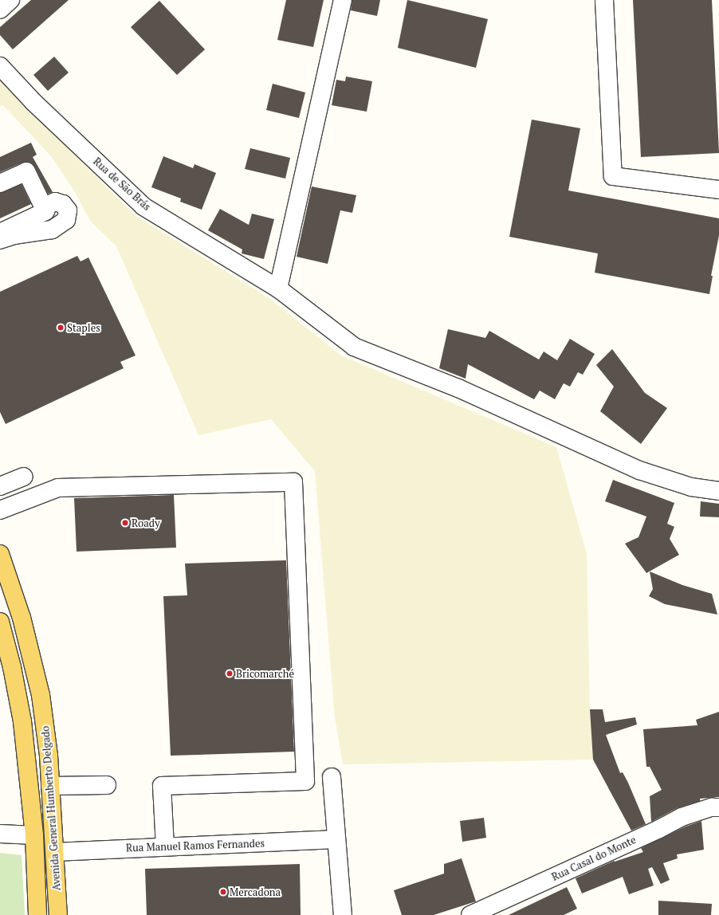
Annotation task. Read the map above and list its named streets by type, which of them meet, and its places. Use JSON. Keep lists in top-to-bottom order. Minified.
{"streets":{"main road":["Avenida General Humberto Delgado"],"street":["Rua de São Brás","Rua Manuel Ramos Fernandes","Rua Casal do Monte"]},"crossings":[["Avenida General Humberto Delgado","Rua Manuel Ramos Fernandes"]],"places":["Staples","Roady","Bricomarché","Mercadona"]}
